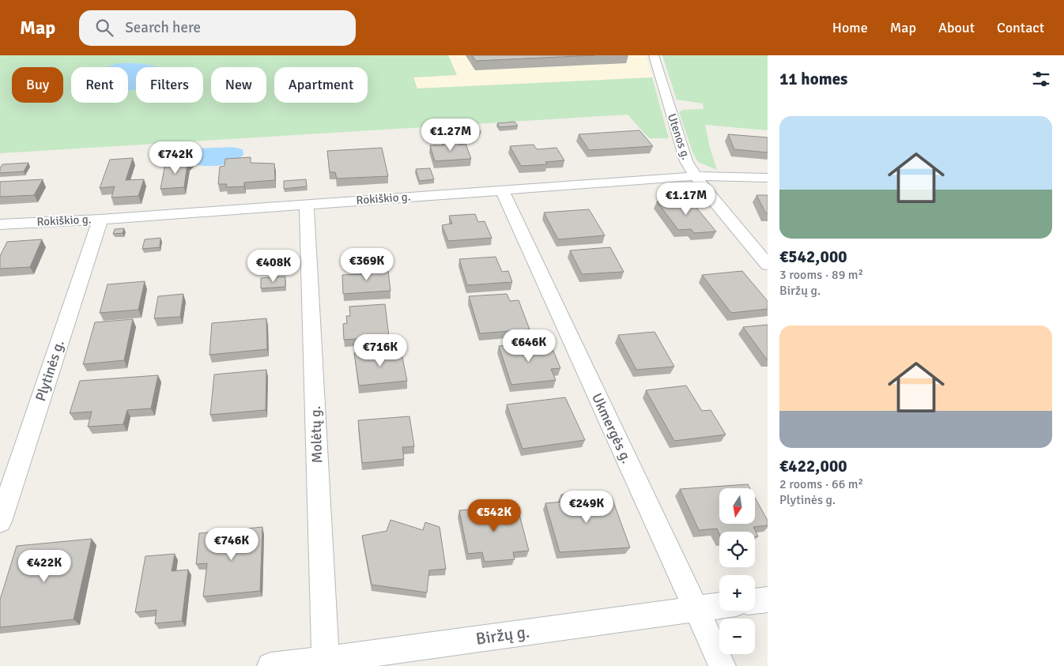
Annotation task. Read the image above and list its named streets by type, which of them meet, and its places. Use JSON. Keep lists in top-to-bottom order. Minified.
{"streets":{"street":["Utenos g.","Rokiškio g.","Plytinės g.","Ukmergės g.","Molėtų g.","Biržų g."]},"crossings":[["Utenos g.","Rokiškio g."],["Rokiškio g.","Plytinės g."],["Rokiškio g.","Ukmergės g."],["Rokiškio g.","Molėtų g."],["Ukmergės g.","Biržų g."],["Molėtų g.","Biržų g."]],"north":"bottom","page":{"header":"Map","search":"Search here","nav":["Home","Map","About","Contact"],"heading":"11 homes","chip":["Buy","Rent","Filters","New","Apartment"],"list":[{"name":"€542,000","note":"3 rooms · 89 m² · Biržų g."},{"name":"€422,000","note":"2 rooms · 66 m² · Plytinės g."}],"price":["€1.27M","€742K","€1.17M","€369K","€408K","€646K","€716K","€249K","€542K","€746K","€422K"],"map_buttons":["+","−"]}}
